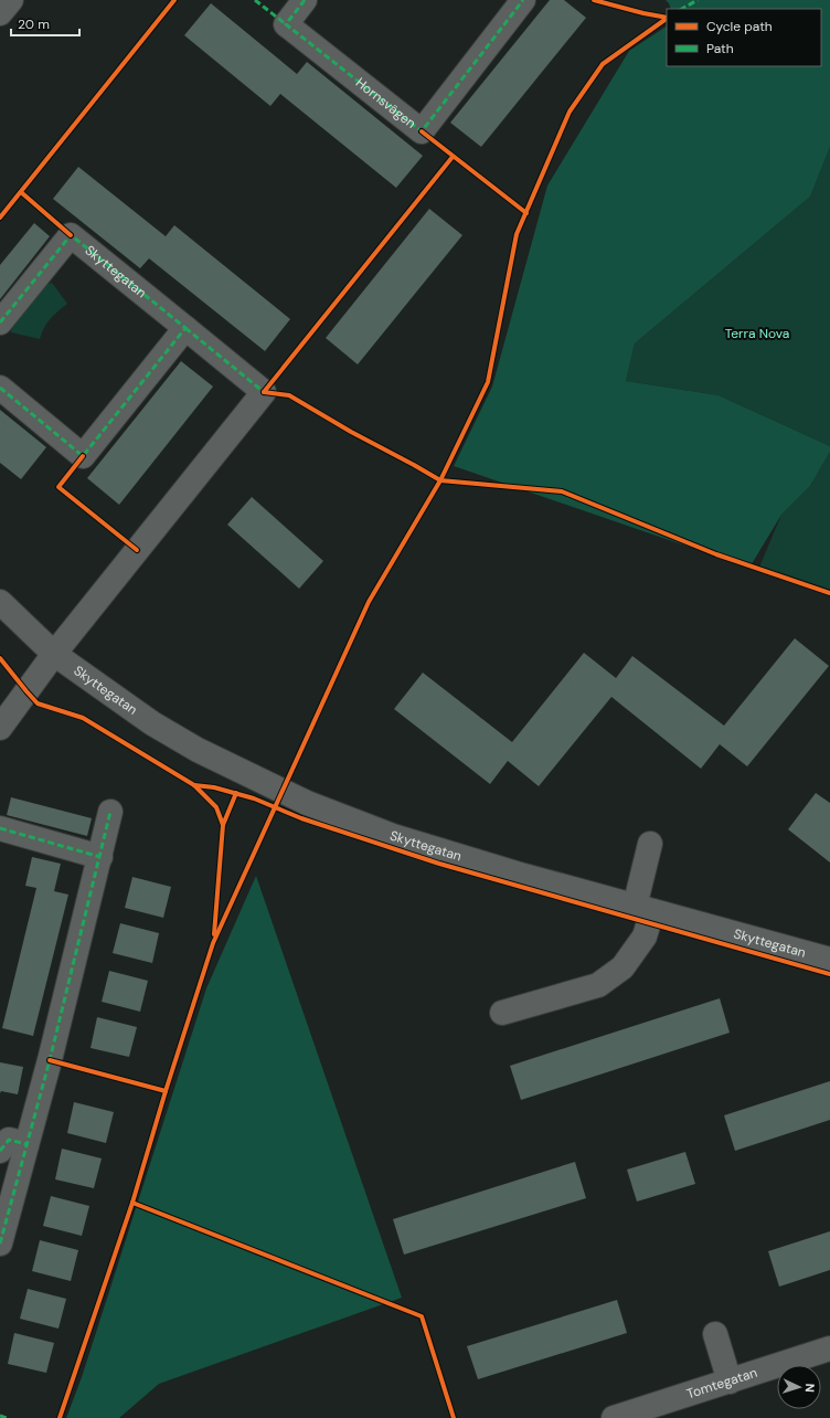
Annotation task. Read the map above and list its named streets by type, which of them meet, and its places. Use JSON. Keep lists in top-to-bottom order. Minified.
{"streets":{"street":["Hornsvägen","Skyttegatan","Tomtegatan"]},"parks":["Terra Nova"],"legend":["Cycle path","Path"],"scale_bar":"20 m","north":"right"}
